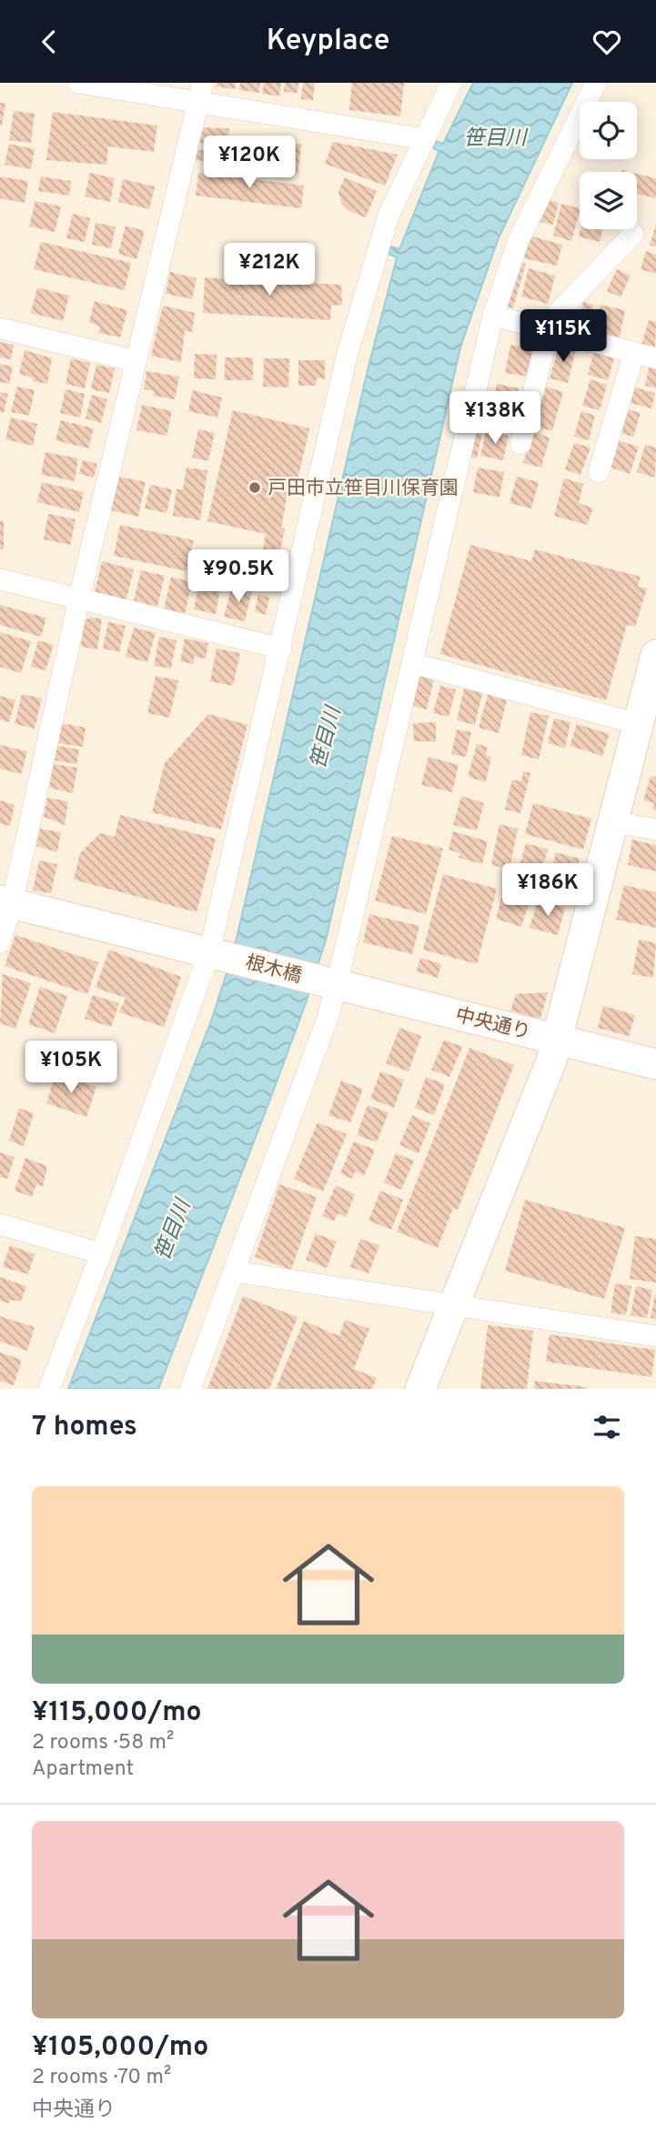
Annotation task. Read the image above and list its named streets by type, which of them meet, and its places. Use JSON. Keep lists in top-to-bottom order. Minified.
{"streets":{"street":["根木橋","中央通り"]},"crossings":[["根木橋","中央通り"]],"water":["笹目川"],"places":["戸田市立笹目川保育園"],"page":{"header":"Keyplace","price":["¥120K","¥212K","¥115K","¥138K","¥90.5K","¥186K","¥105K"],"heading":"7 homes","list":[{"name":"¥115,000/mo","note":"2 rooms · 58 m² · Apartment"},{"name":"¥105,000/mo","note":"2 rooms · 70 m² · 中央通り"}]}}
